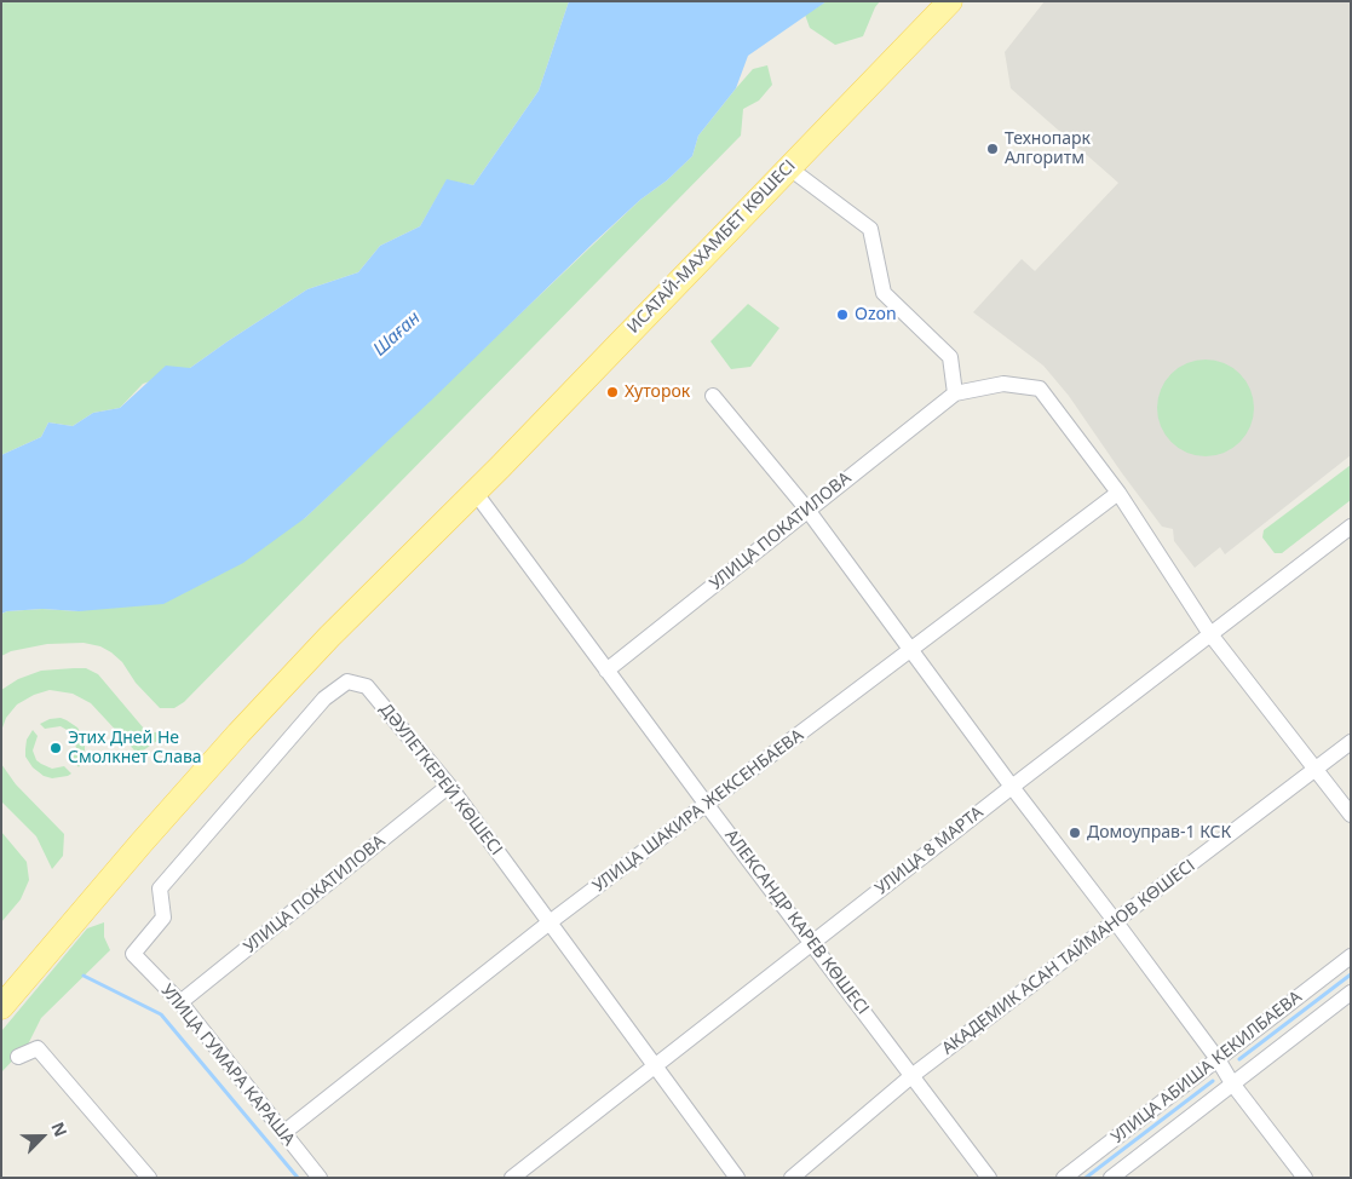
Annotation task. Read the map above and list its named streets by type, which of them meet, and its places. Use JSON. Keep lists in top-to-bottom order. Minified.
{"streets":{"main road":["ИСАТАЙ-МАХАМБЕТ КӨШЕСІ"],"street":["УЛИЦА ПОКАТИЛОВА","ДӘУЛЕТКЕРЕЙ КӨШЕСІ","УЛИЦА ШАКИРА ЖЕКСЕНБАЕВА","УЛИЦА 8 МАРТА","АЛЕКСАНДР КАРЕВ КӨШЕСІ","АКАДЕМИК АСАН ТАЙМАНОВ КӨШЕСІ","УЛИЦА ГУМАРА КАРАША","УЛИЦА АБИША КЕКИЛБАЕВА"]},"crossings":[["ИСАТАЙ-МАХАМБЕТ КӨШЕСІ","АЛЕКСАНДР КАРЕВ КӨШЕСІ"],["УЛИЦА ПОКАТИЛОВА","ДӘУЛЕТКЕРЕЙ КӨШЕСІ"],["УЛИЦА ПОКАТИЛОВА","АЛЕКСАНДР КАРЕВ КӨШЕСІ"],["УЛИЦА ПОКАТИЛОВА","УЛИЦА ГУМАРА КАРАША"],["ДӘУЛЕТКЕРЕЙ КӨШЕСІ","УЛИЦА ШАКИРА ЖЕКСЕНБАЕВА"],["ДӘУЛЕТКЕРЕЙ КӨШЕСІ","УЛИЦА 8 МАРТА"],["ДӘУЛЕТКЕРЕЙ КӨШЕСІ","УЛИЦА ГУМАРА КАРАША"],["УЛИЦА ШАКИРА ЖЕКСЕНБАЕВА","АЛЕКСАНДР КАРЕВ КӨШЕСІ"],["УЛИЦА ШАКИРА ЖЕКСЕНБАЕВА","УЛИЦА ГУМАРА КАРАША"],["УЛИЦА 8 МАРТА","АЛЕКСАНДР КАРЕВ КӨШЕСІ"],["АЛЕКСАНДР КАРЕВ КӨШЕСІ","АКАДЕМИК АСАН ТАЙМАНОВ КӨШЕСІ"]],"water":["Шаған"],"places":["Технопарк Алгоритм","Ozon","Хуторок","Этих Дней Не Смолкнет Слава","Домоуправ-1 КСК"],"north":"top right"}
